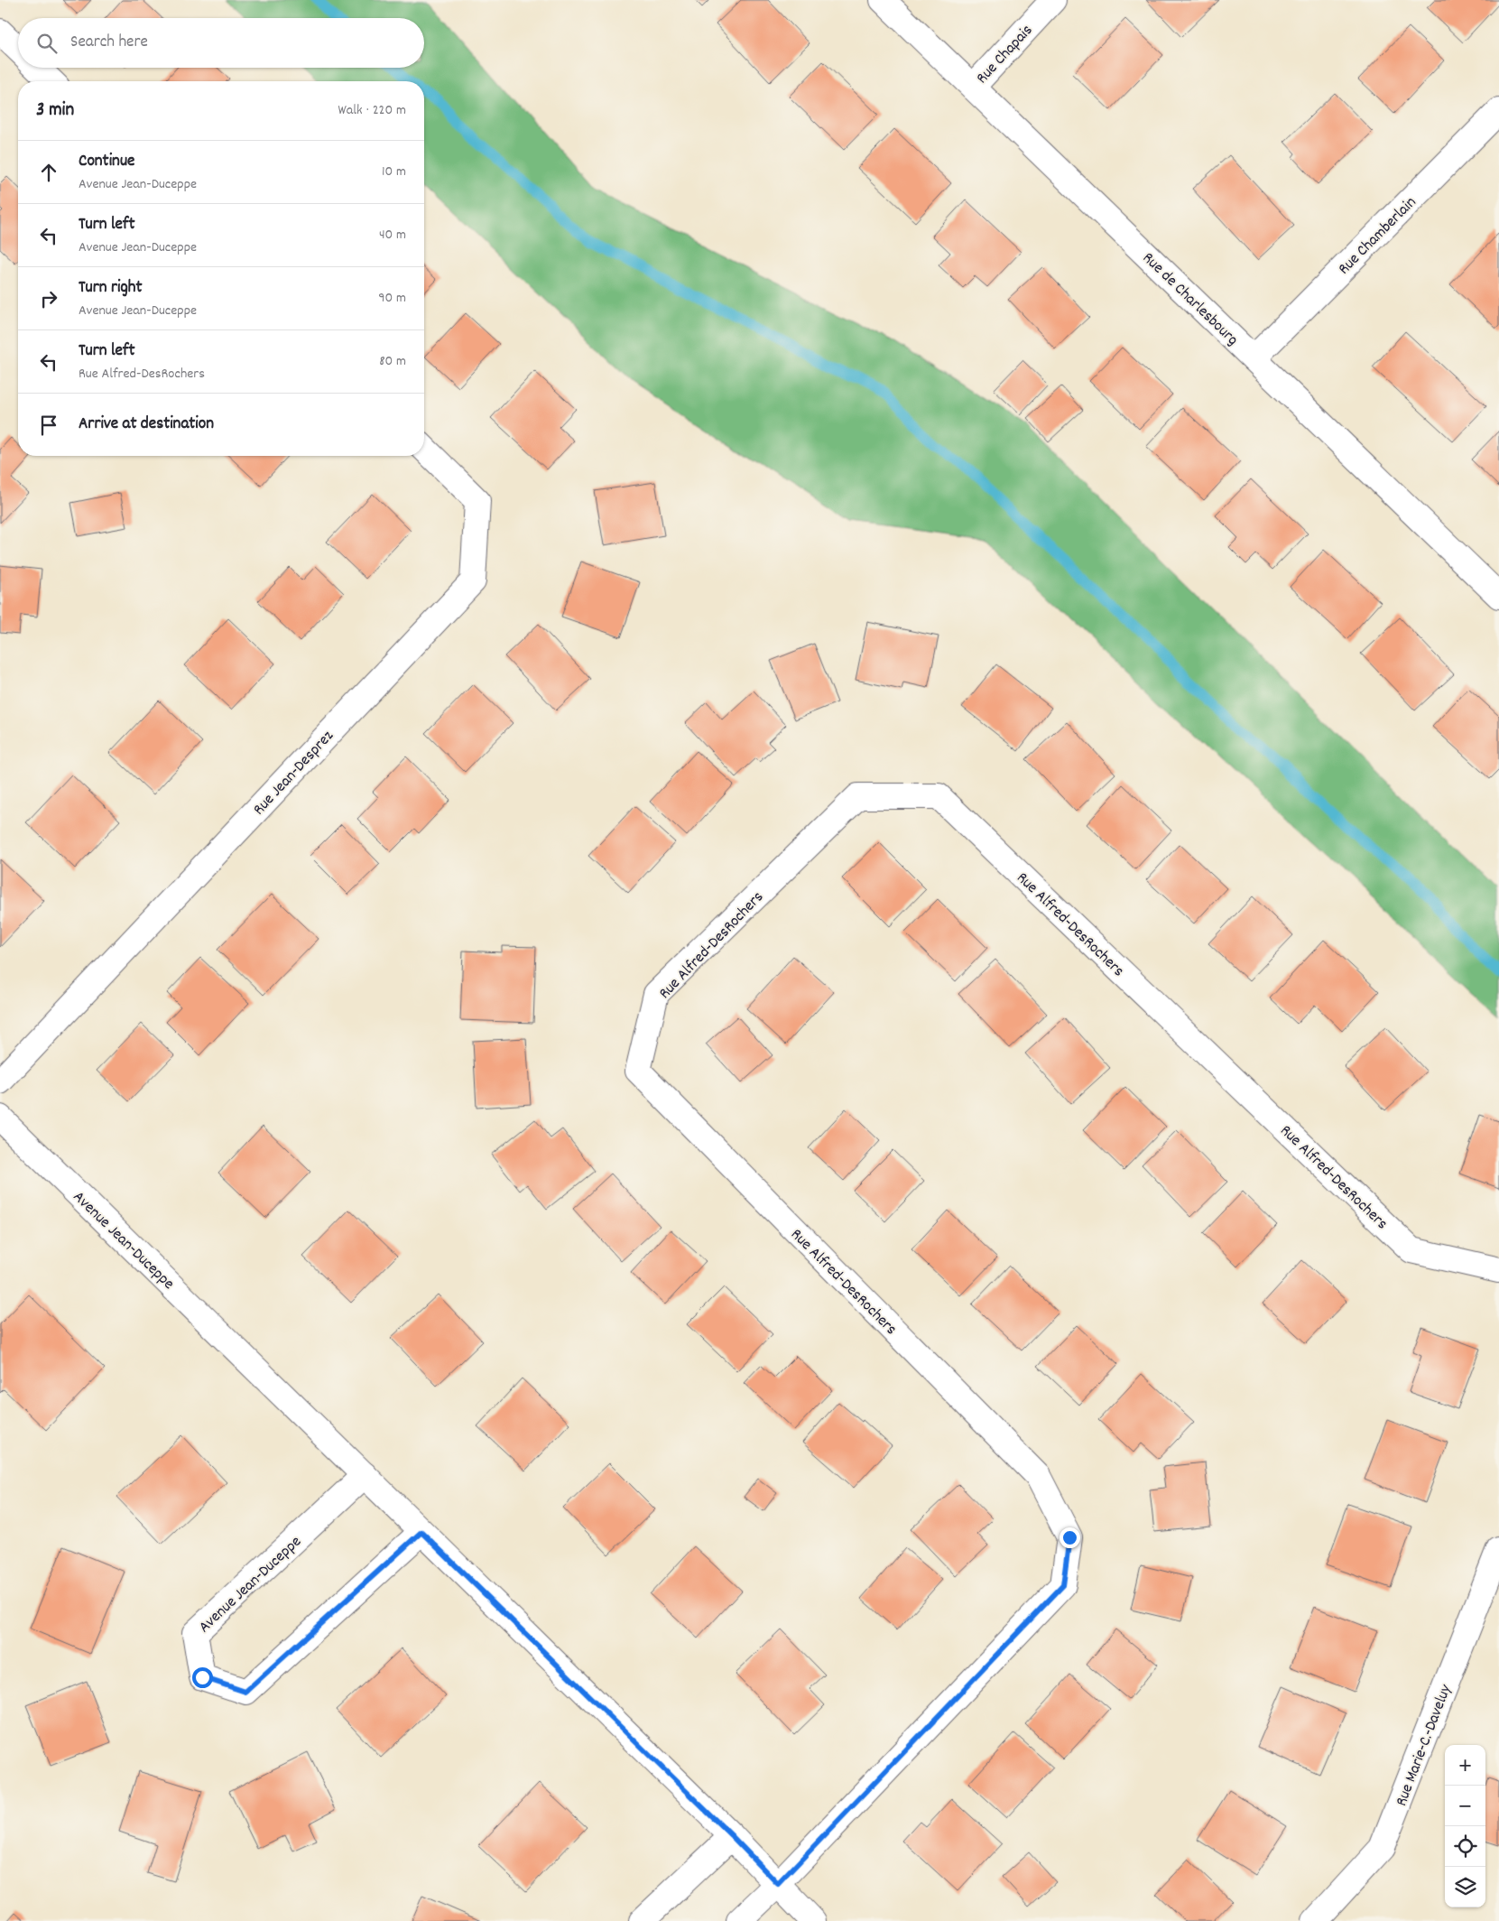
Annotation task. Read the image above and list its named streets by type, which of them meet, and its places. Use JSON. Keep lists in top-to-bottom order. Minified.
{"streets":{"street":["Rue Chapais","Rue Chamberlain","Rue de Charlesbourg","Rue Jean-Desprez","Rue Alfred-DesRochers","Avenue Jean-Duceppe","Rue Marie-C.-Daveluy"]},"crossings":[["Rue Chapais","Rue de Charlesbourg"],["Rue Chamberlain","Rue de Charlesbourg"],["Rue Alfred-DesRochers","Avenue Jean-Duceppe"]],"page":{"search":"Search here","heading":["3 min","Walk · 220 m"],"list":[["Continue","Avenue Jean-Duceppe","10 m"],["Turn left","Avenue Jean-Duceppe","40 m"],["Turn right","Avenue Jean-Duceppe","90 m"],["Turn left","Rue Alfred-DesRochers","80 m"],"Arrive at destination"],"map_buttons":["+","−"]}}
